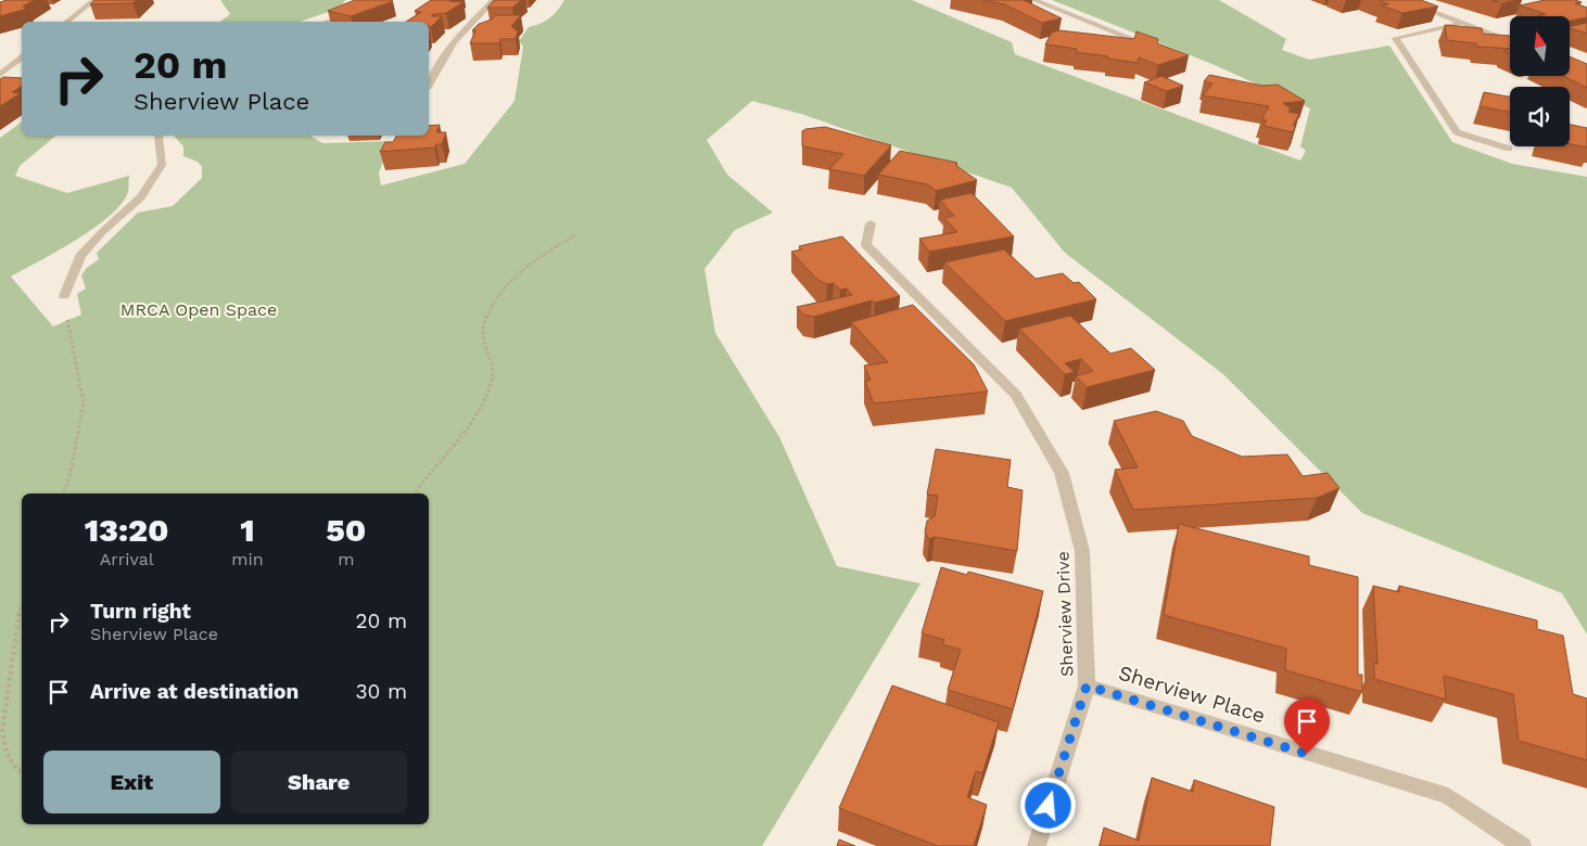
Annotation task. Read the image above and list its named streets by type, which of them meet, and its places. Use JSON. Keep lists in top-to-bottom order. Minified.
{"streets":{"street":["Sherview Drive","Sherview Place"]},"crossings":[["Sherview Drive","Sherview Place"]],"parks":["MRCA Open Space"],"north":"top","page":{"turn":["20 m","Sherview Place"],"eta":["13:20","Arrival","1","min","50","m"],"list":[{"name":"Turn right","note":"Sherview Place","value":"20 m"},{"name":"Arrive at destination","value":"30 m"}],"buttons":["Exit","Share"]}}
